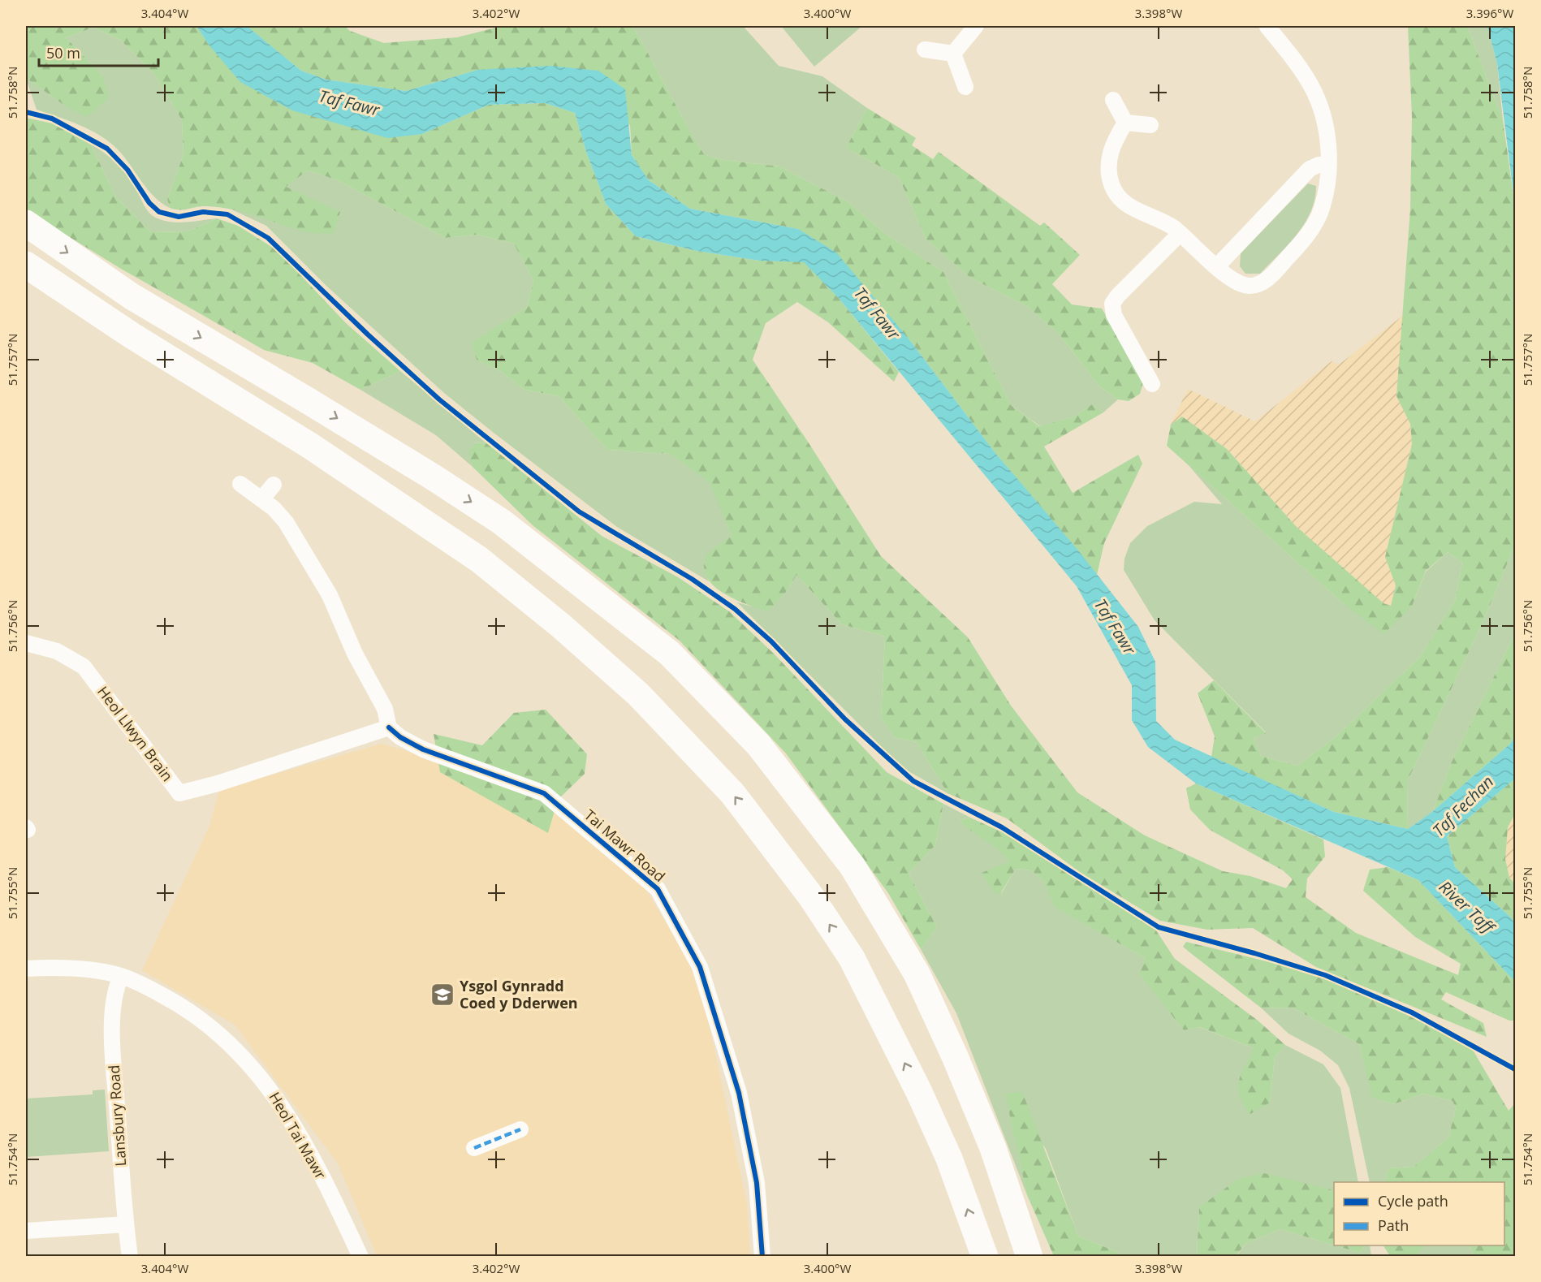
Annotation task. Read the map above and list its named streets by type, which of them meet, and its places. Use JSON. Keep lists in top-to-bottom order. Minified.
{"streets":{"street":["Heol Llwyn Brain","Tai Mawr Road","Lansbury Road","Heol Tai Mawr"]},"crossings":[["Heol Llwyn Brain","Tai Mawr Road"],["Lansbury Road","Heol Tai Mawr"]],"water":["Taf Fawr","Taf Fechan","River Taff"],"places":{"school or university":["Ysgol Gynradd Coed y Dderwen"]},"legend":["Cycle path","Path"],"scale_bar":"50 m","coordinates":["3.404°W","3.402°W","3.400°W","3.398°W","3.396°W","51.758°N","51.757°N","51.756°N","51.755°N","51.754°N"]}
